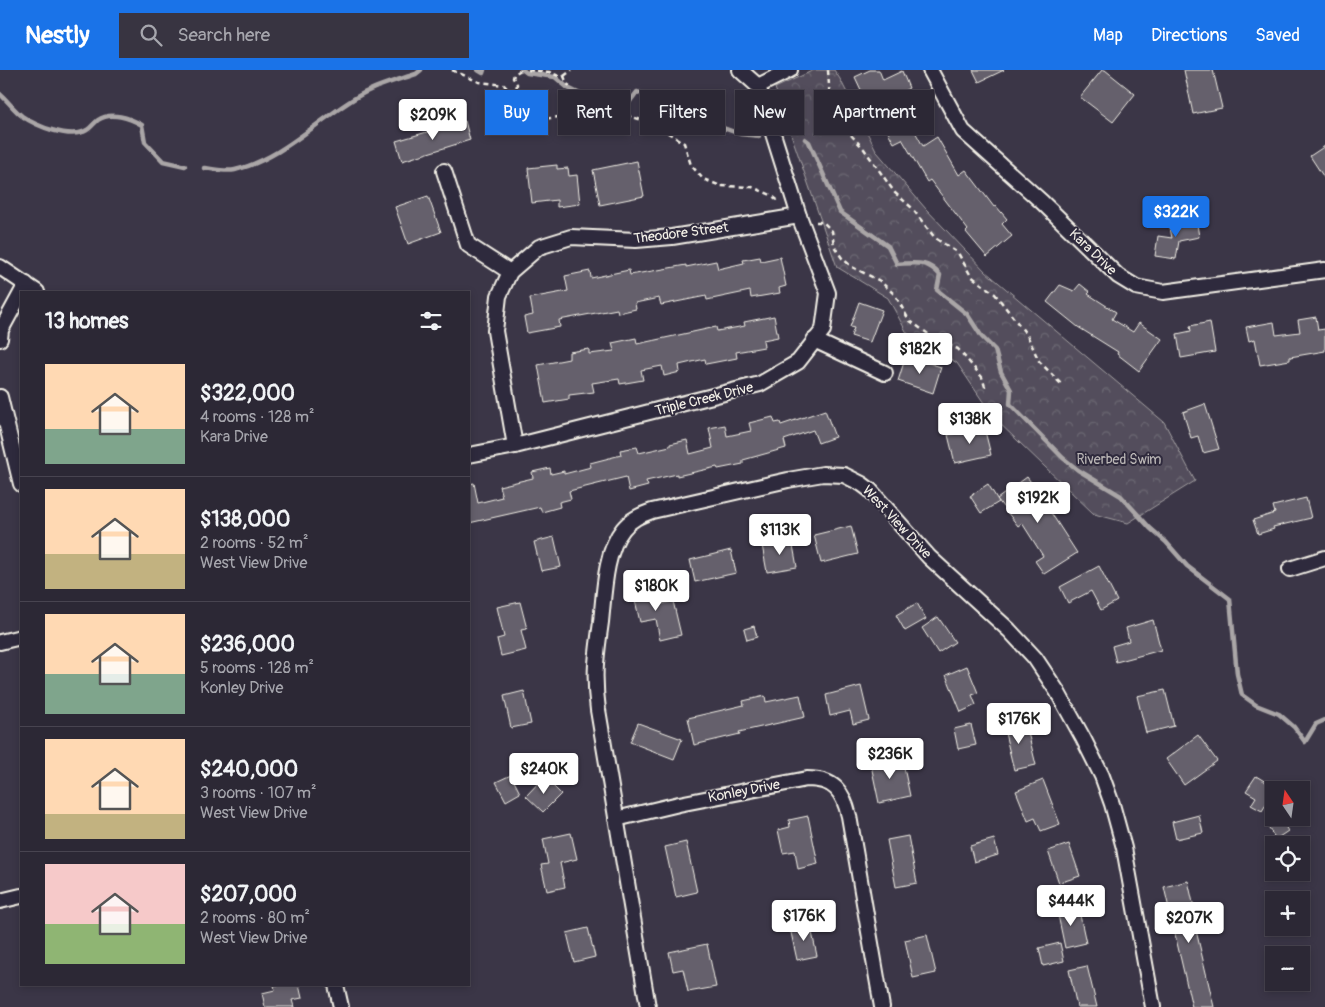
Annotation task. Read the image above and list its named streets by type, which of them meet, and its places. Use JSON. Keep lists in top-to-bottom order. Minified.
{"streets":{"street":["Theodore Street","Kara Drive","Triple Creek Drive","West View Drive","Konley Drive"]},"crossings":[["Theodore Street","Triple Creek Drive"],["West View Drive","Konley Drive"]],"parks":["Riverbed Swim"],"north":"top","page":{"header":"Nestly","search":"Search here","nav":["Map","Directions","Saved"],"chip":["Buy","Rent","Filters","New","Apartment"],"price":["$209K","$322K","$182K","$138K","$192K","$113K","$180K","$176K","$236K","$240K","$444K","$176K","$207K"],"heading":"13 homes","list":[{"name":"$322,000","note":"4 rooms · 128 m² · Kara Drive"},{"name":"$138,000","note":"2 rooms · 52 m² · West View Drive"},{"name":"$236,000","note":"5 rooms · 128 m² · Konley Drive"},{"name":"$240,000","note":"3 rooms · 107 m² · West View Drive"},{"name":"$207,000","note":"2 rooms · 80 m² · West View Drive"}],"map_buttons":["+","−"]}}
